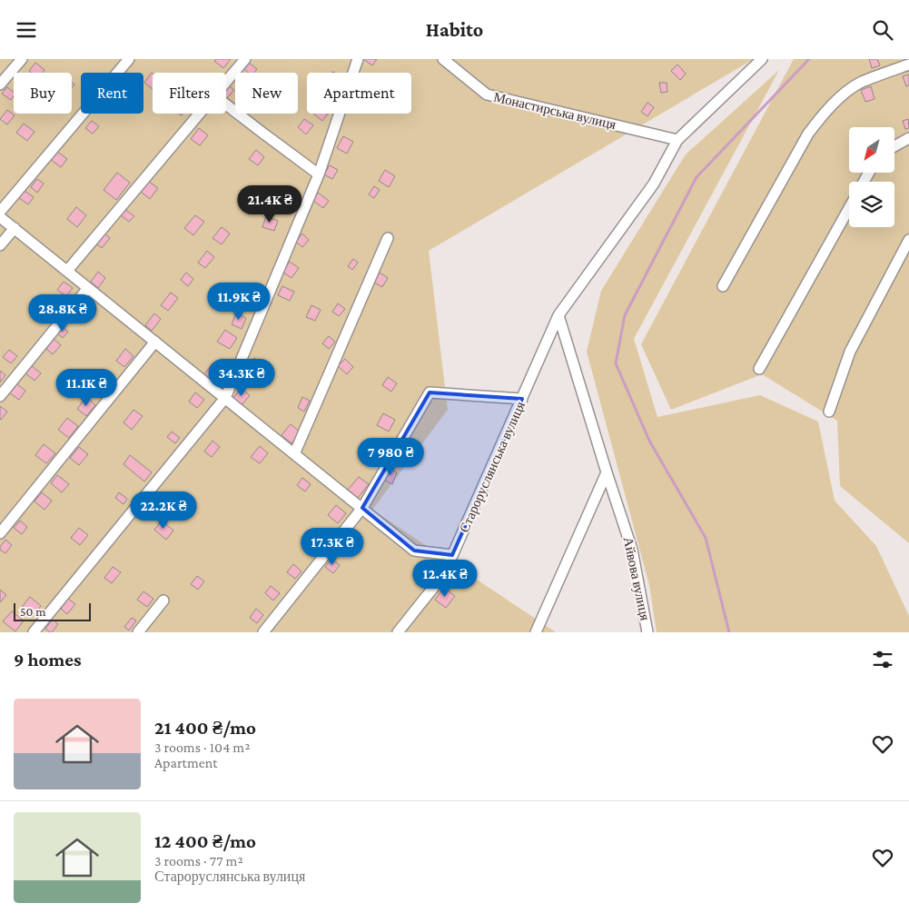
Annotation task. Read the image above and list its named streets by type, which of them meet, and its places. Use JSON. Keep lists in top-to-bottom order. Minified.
{"streets":{"street":["Монастирська вулиця","Староруслянська вулиця","Айвова вулиця"]},"crossings":[["Монастирська вулиця","Староруслянська вулиця"]],"scale_bar":"50 m","north":"bottom left","page":{"header":"Habito","chip":["Buy","Rent","Filters","New","Apartment"],"price":["21.4K ₴","11.9K ₴","28.8K ₴","34.3K ₴","11.1K ₴","7 980 ₴","22.2K ₴","17.3K ₴","12.4K ₴"],"scale":"50 m","heading":"9 homes","list":[{"name":"21 400 ₴/mo","note":"3 rooms · 104 m² · Apartment"},{"name":"12 400 ₴/mo","note":"3 rooms · 77 m² · Староруслянська вулиця"}]}}
